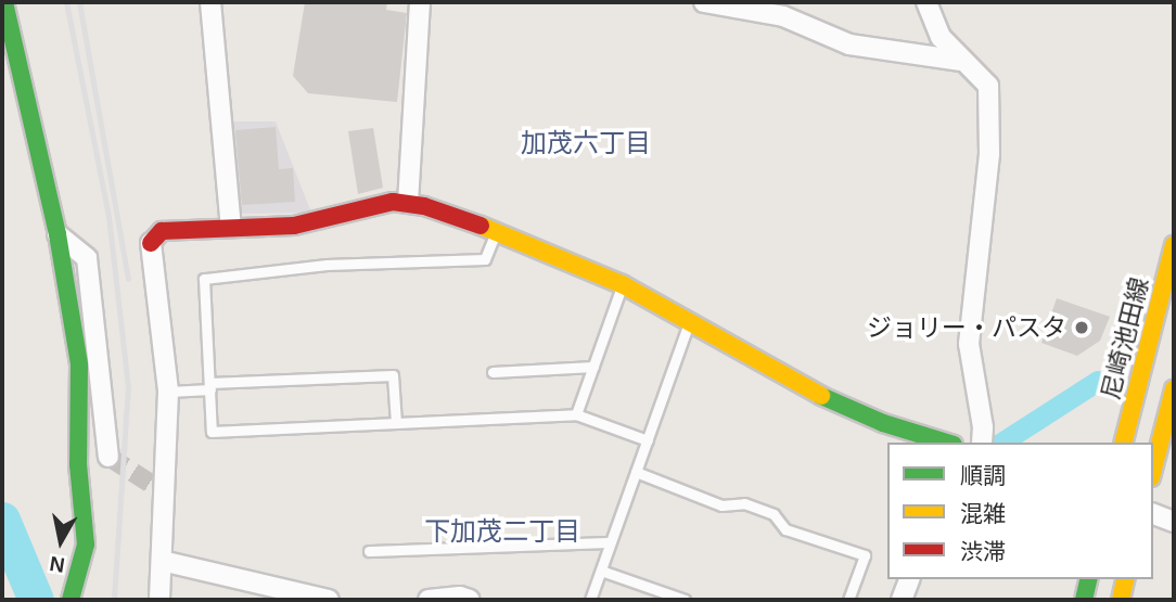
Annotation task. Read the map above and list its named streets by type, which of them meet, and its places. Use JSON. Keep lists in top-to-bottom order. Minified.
{"streets":{"street":["尼崎池田線"]},"districts":["加茂六丁目","下加茂二丁目"],"places":["ジョリー・パスタ"],"legend":["順調","混雑","渋滞"],"north":"bottom"}
